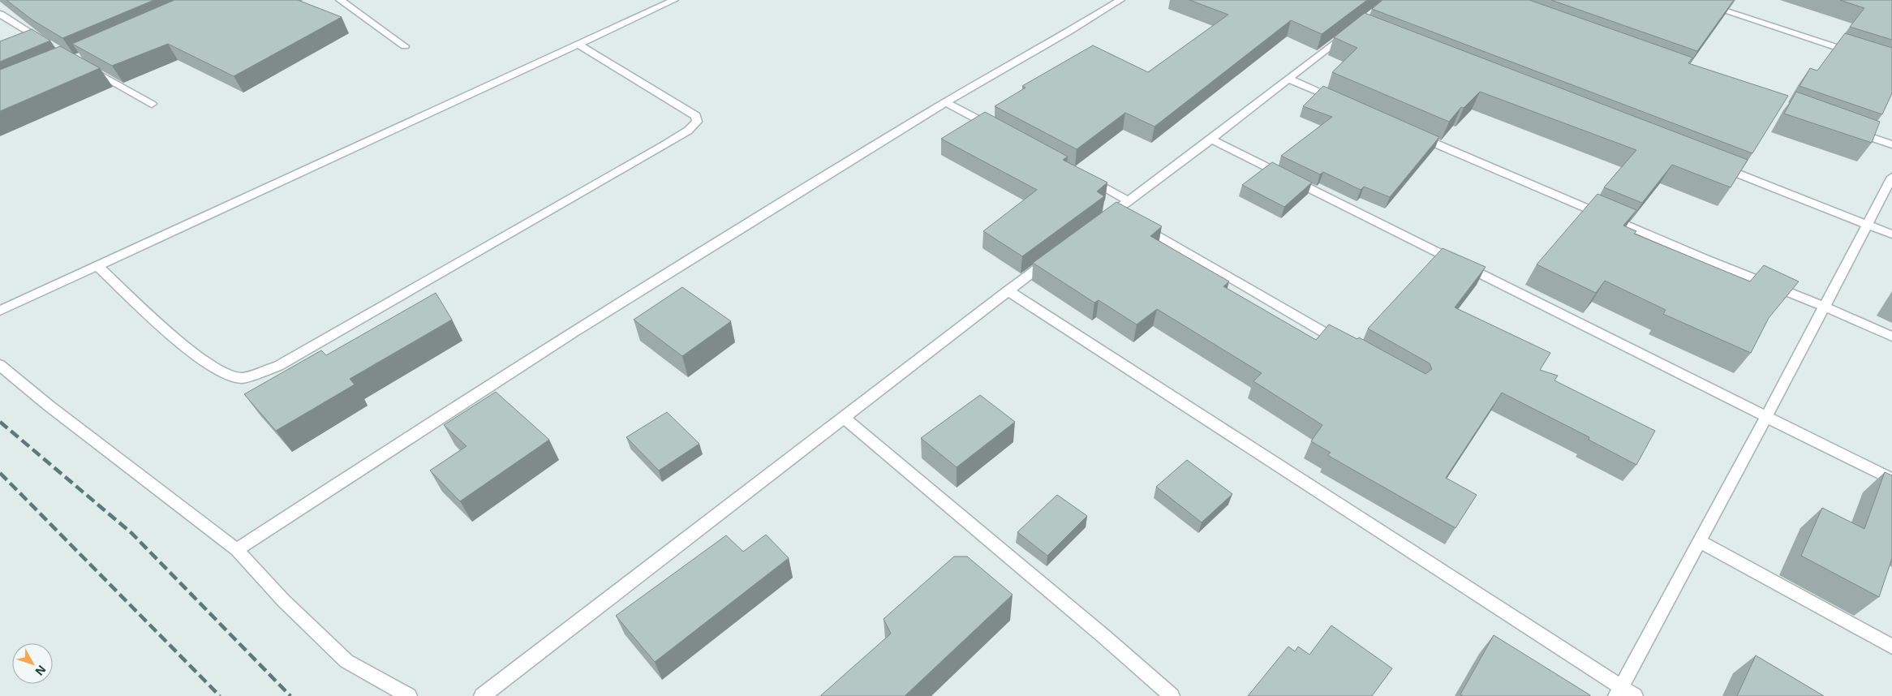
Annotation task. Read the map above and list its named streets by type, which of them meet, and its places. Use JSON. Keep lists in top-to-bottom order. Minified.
{"north":"bottom right"}
